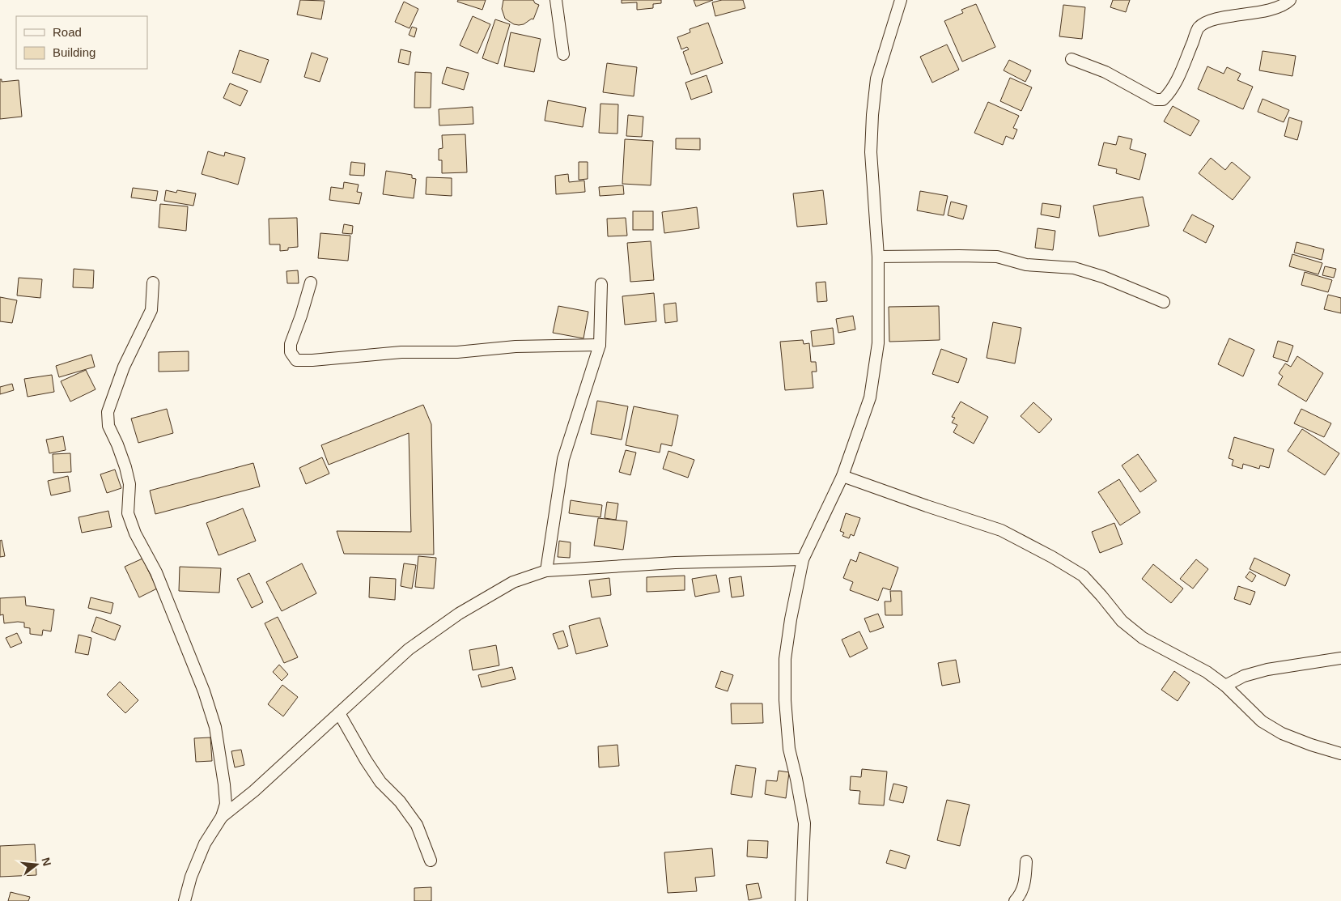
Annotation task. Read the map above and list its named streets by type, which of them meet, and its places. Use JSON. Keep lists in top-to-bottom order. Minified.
{"legend":["Road","Building"],"north":"right"}
